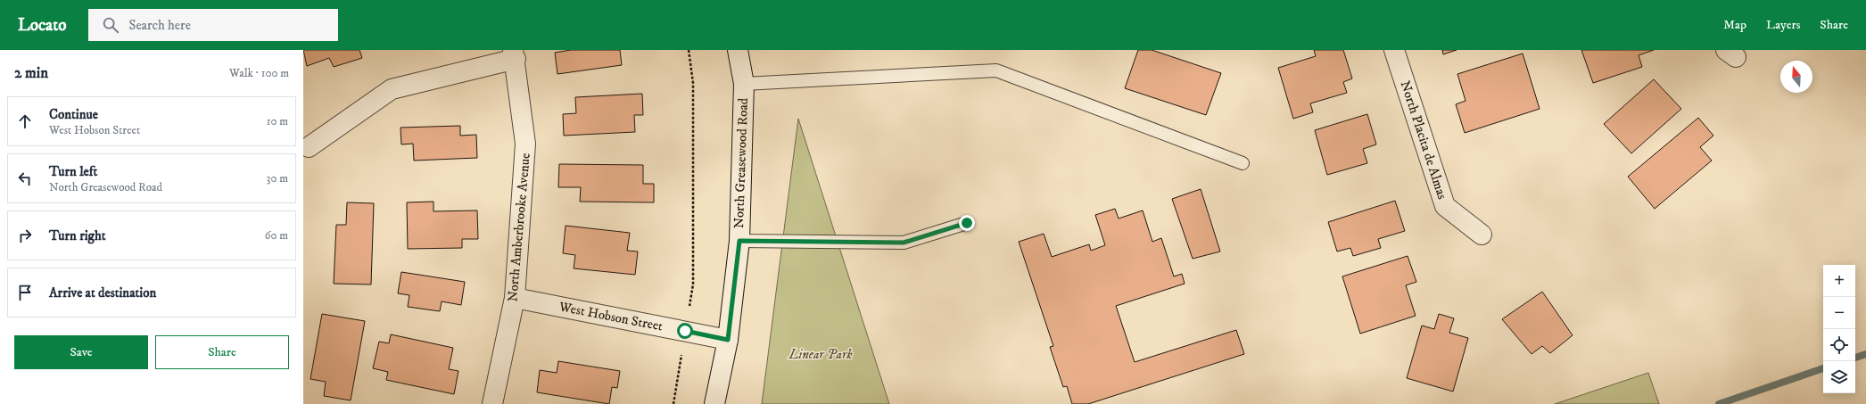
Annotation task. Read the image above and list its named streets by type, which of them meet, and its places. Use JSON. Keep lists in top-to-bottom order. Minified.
{"streets":{"street":["North Placita de Almas","North Greasewood Road","North Amberbrooke Avenue","West Hobson Street"]},"crossings":[["North Greasewood Road","West Hobson Street"],["North Amberbrooke Avenue","West Hobson Street"]],"parks":["Linear Park"],"north":"top","page":{"header":"Locato","search":"Search here","nav":["Map","Layers","Share"],"heading":["2 min","Walk · 100 m"],"list":[["Continue","West Hobson Street","10 m"],["Turn left","North Greasewood Road","30 m"],["Turn right","60 m"],"Arrive at destination"],"map_buttons":["+","−"],"buttons":["Save","Share"]}}
